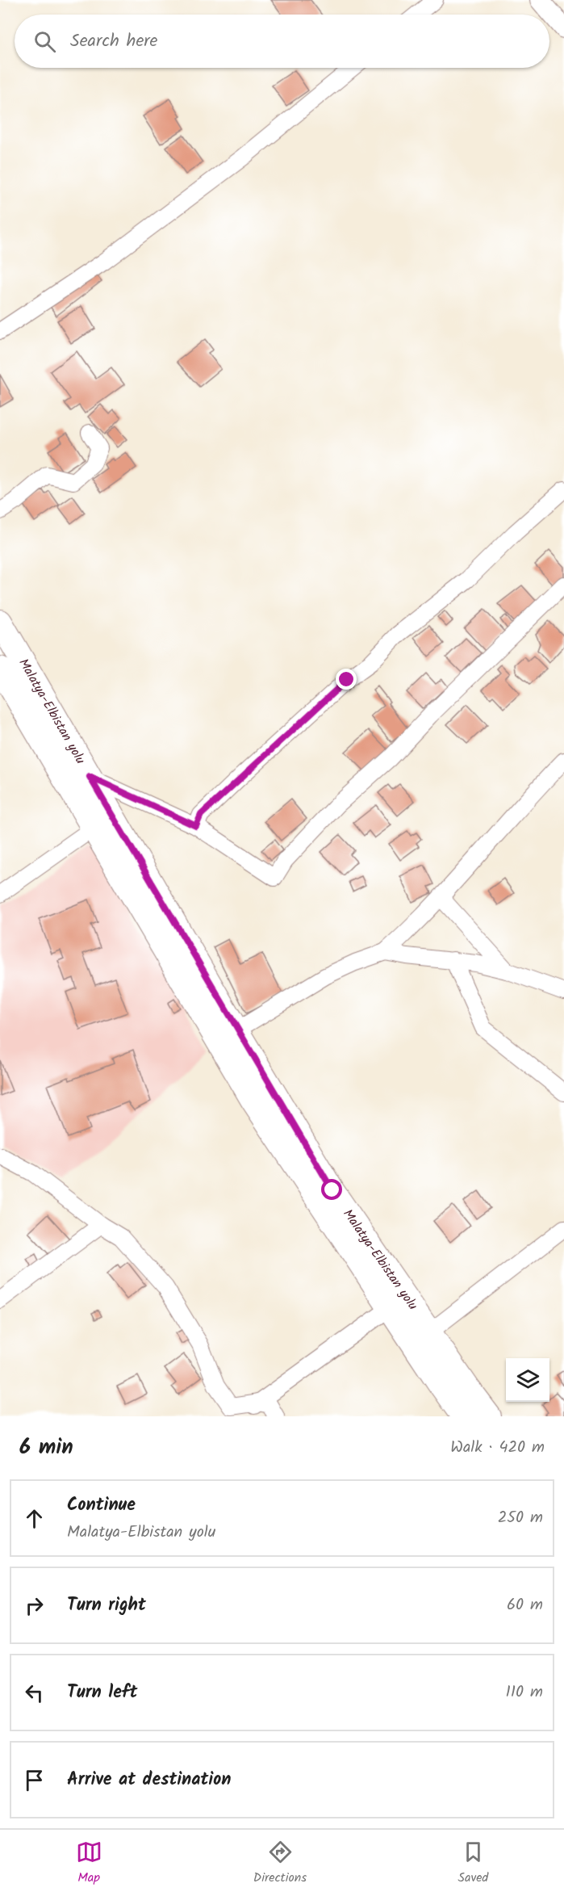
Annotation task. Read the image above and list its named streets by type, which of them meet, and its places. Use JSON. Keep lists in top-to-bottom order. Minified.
{"streets":{"main road":["Malatya-Elbistan yolu"]},"page":{"search":"Search here","heading":["6 min","Walk · 420 m"],"list":[["Continue","Malatya-Elbistan yolu","250 m"],["Turn right","60 m"],["Turn left","110 m"],"Arrive at destination"],"nav":["Map","Directions","Saved"]}}
